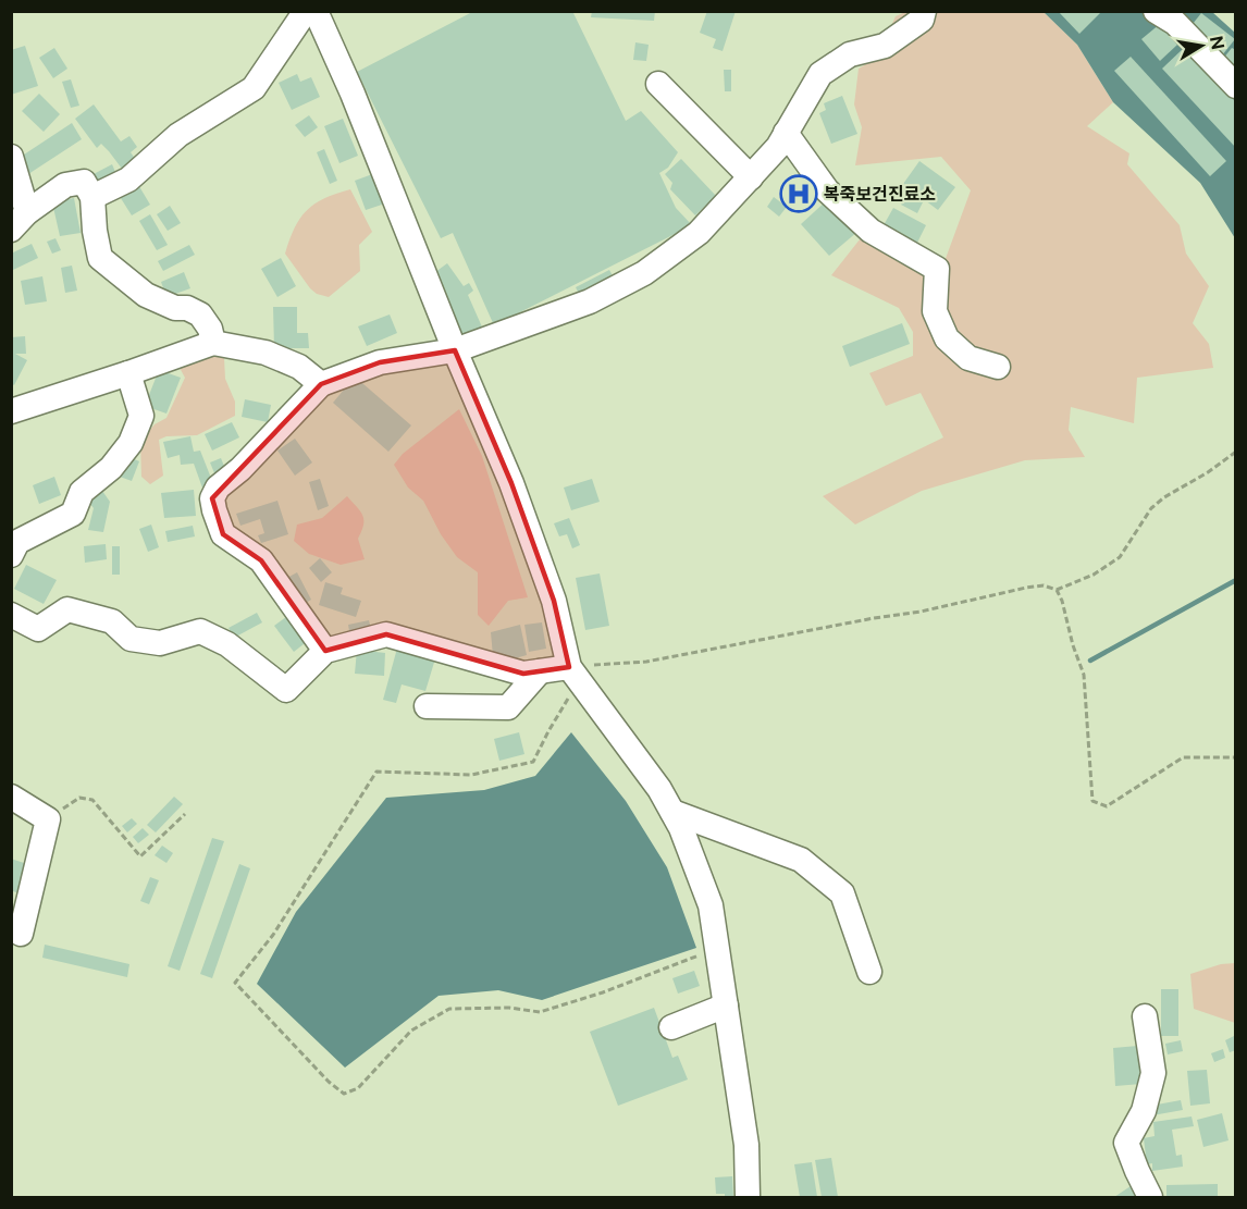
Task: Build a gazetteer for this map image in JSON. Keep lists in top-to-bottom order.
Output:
{
  "places": {
    "hospital": ["복죽보건진료소"]
  },
  "north": "right"
}
